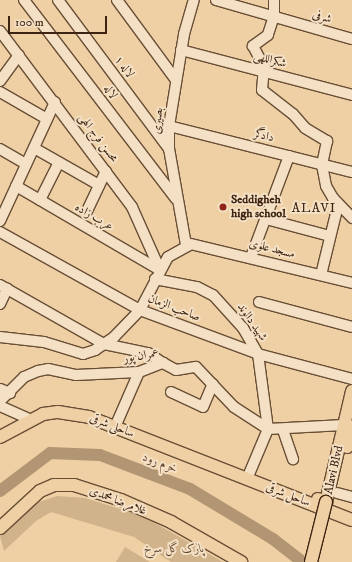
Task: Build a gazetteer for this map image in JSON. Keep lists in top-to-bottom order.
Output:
{
  "streets": {
    "main road": [
      "ساحلی شرقی",
      "Alavi Blvd",
      "ساحل شرقی",
      "غلامرضا محمدی"
    ],
    "street": [
      "شرفی",
      "شکراللهی",
      "لاله ۱",
      "لاله",
      "بصیری",
      "دادگر",
      "محسن فرج الهی",
      "عرب زاده",
      "مسجد علوی",
      "صاحب الزمان",
      "شهید دالوند",
      "عمران پور"
    ]
  },
  "crossings": [
    ["شکراللهی", "بصیری"],
    ["لاله ۱", "بصیری"],
    ["لاله", "بصیری"],
    ["بصیری", "دادگر"],
    ["بصیری", "مسجد علوی"],
    ["محسن فرج الهی", "عرب زاده"],
    ["محسن فرج الهی", "شهید دالوند"],
    ["عرب زاده", "شهید دالوند"],
    ["صاحب الزمان", "شهید دالوند"],
    ["شهید دالوند", "عمران پور"],
    ["عمران پور", "Alavi Blvd"],
    ["ساحلی شرقی", "ساحل شرقی"]
  ],
  "districts": ["ALAVI"],
  "water": ["خرم رود"],
  "parks": ["پارک گل سرخ"],
  "places": ["Seddigheh high school"],
  "scale_bar": "100 m"
}
